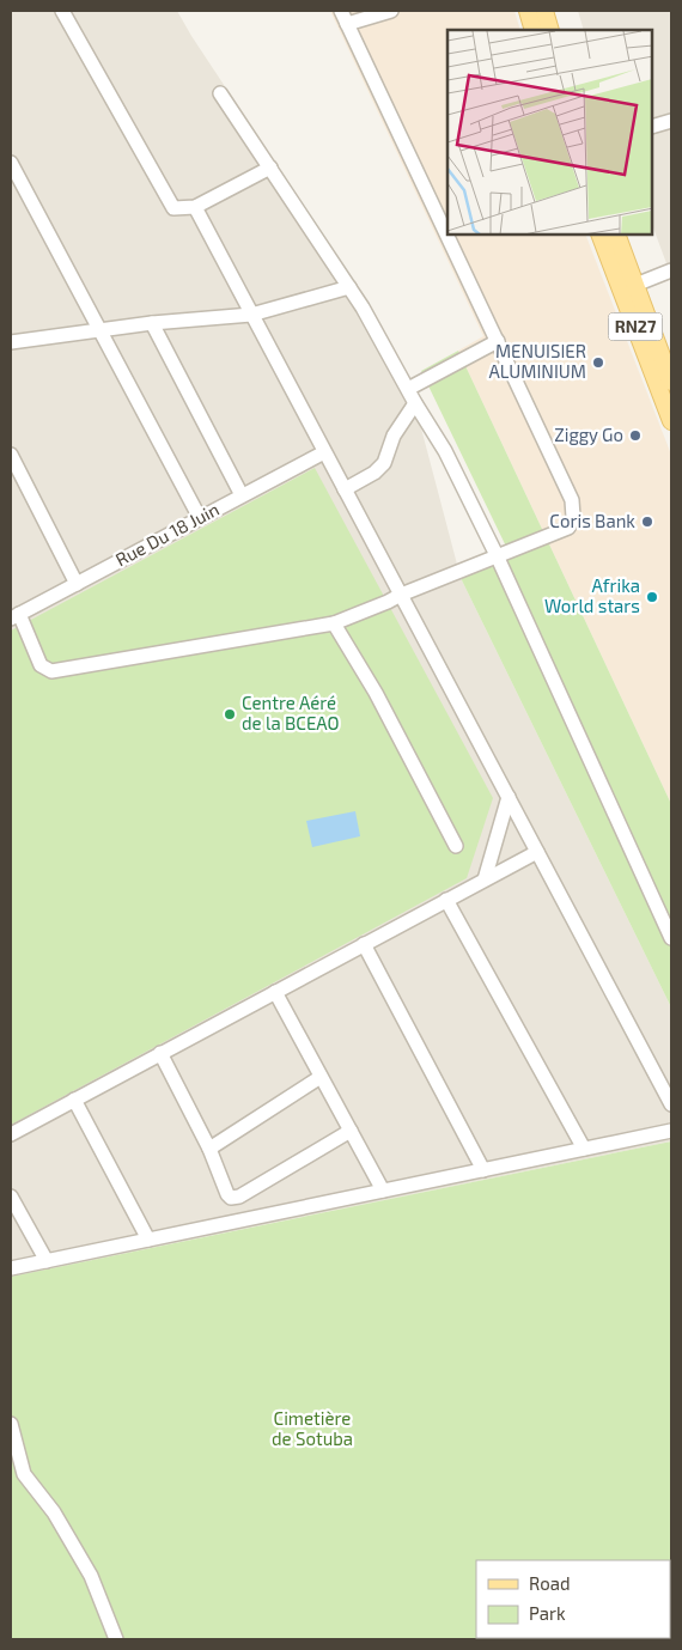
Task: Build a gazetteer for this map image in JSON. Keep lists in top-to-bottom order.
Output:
{
  "streets": {
    "main road": ["RN27"],
    "street": ["Rue Du 18 Juin"]
  },
  "parks": ["Cimetière de Sotuba"],
  "places": [
    "MENUISIER ALUMINIUM",
    "Ziggy Go",
    "Coris Bank",
    "Afrika World stars",
    "Centre Aéré de la BCEAO"
  ],
  "legend": ["Road", "Park"]
}
